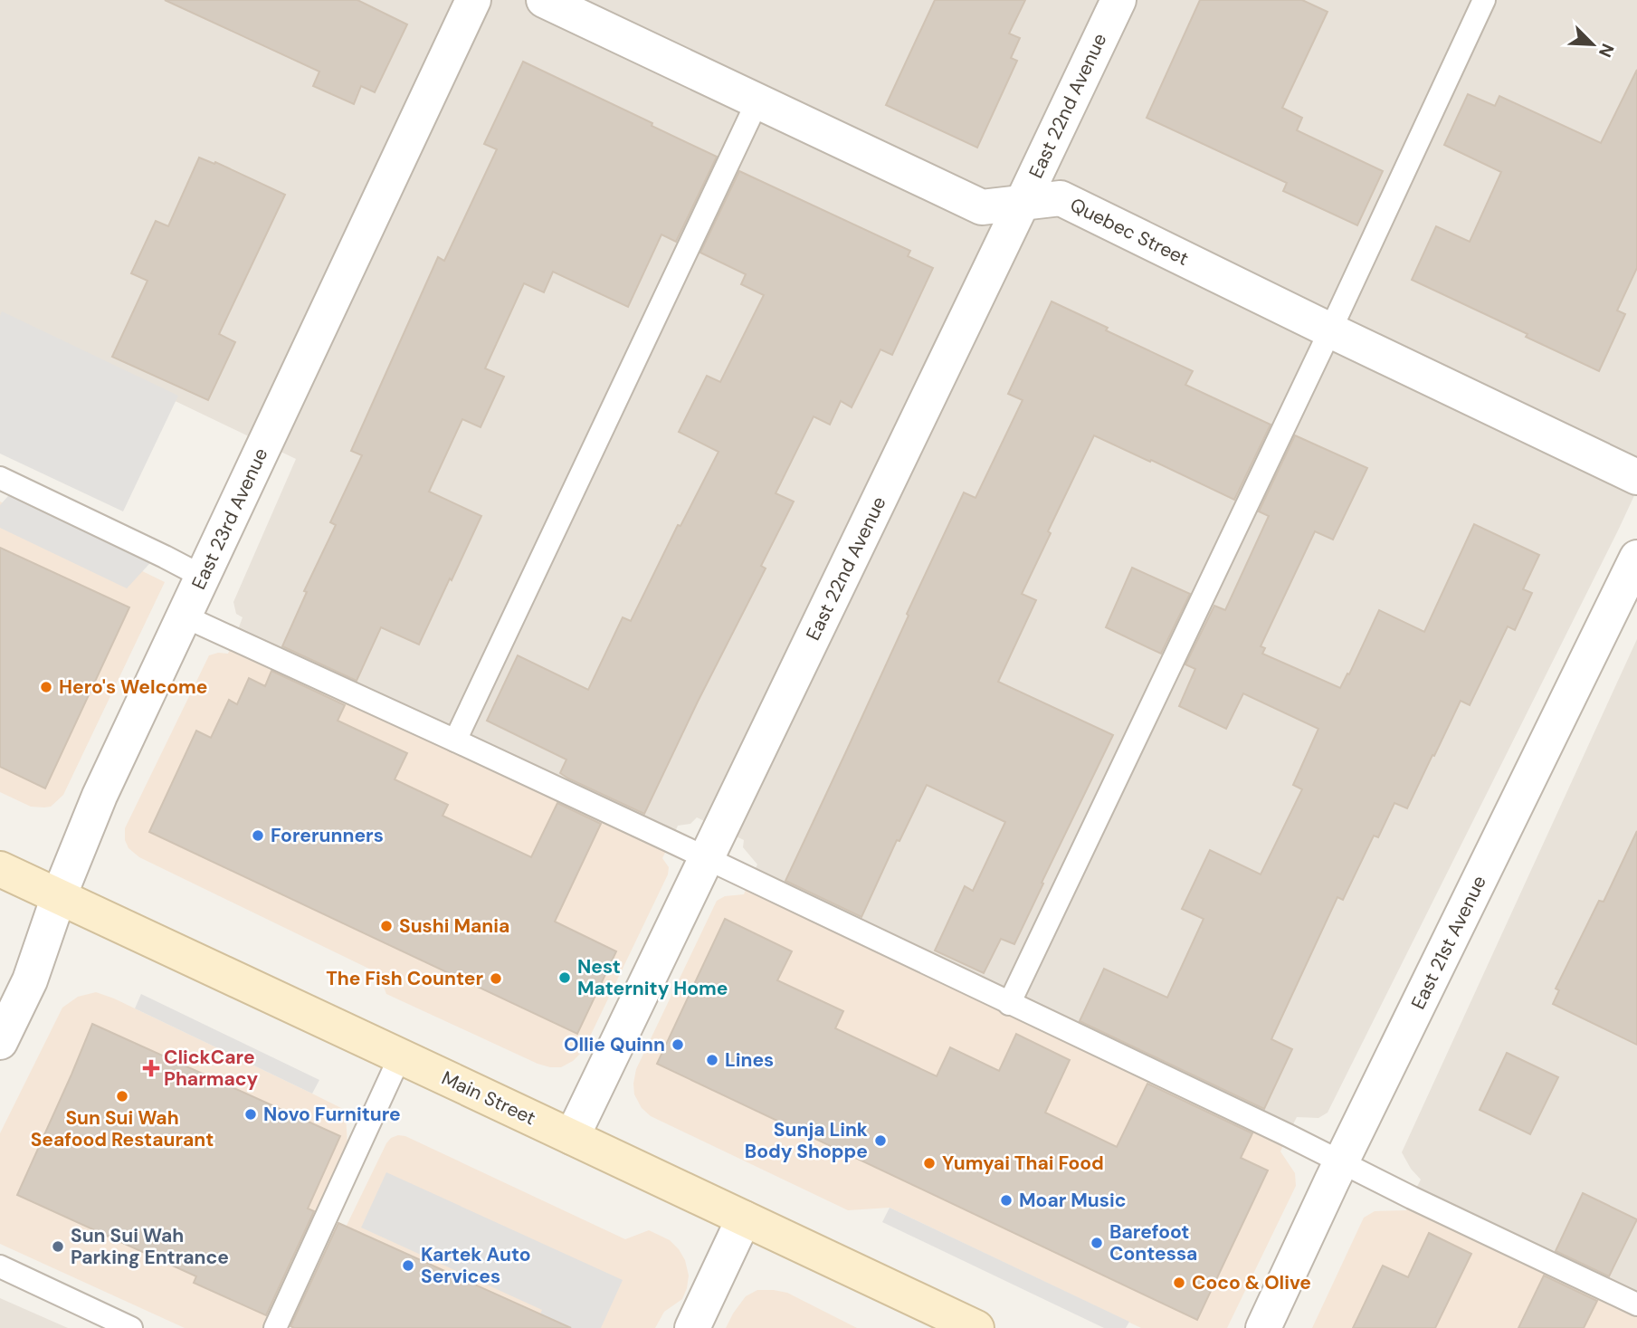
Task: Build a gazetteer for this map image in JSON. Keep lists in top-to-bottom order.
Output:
{
  "streets": {
    "main road": ["Main Street"],
    "street": [
      "East 22nd Avenue",
      "Quebec Street",
      "East 23rd Avenue",
      "East 21st Avenue"
    ]
  },
  "crossings": [
    ["East 22nd Avenue", "Quebec Street"],
    ["East 22nd Avenue", "Main Street"],
    ["East 23rd Avenue", "Main Street"]
  ],
  "places": {
    "other": [
      "Hero's Welcome",
      "Forerunners",
      "Sushi Mania",
      "Nest Maternity Home",
      "The Fish Counter",
      "Ollie Quinn",
      "Lines",
      "Sun Sui Wah Seafood Restaurant",
      "Novo Furniture",
      "Sunja Link Body Shoppe",
      "Yumyai Thai Food",
      "Moar Music",
      "Barefoot Contessa",
      "Sun Sui Wah Parking Entrance",
      "Kartek Auto Services",
      "Coco & Olive"
    ],
    "health": ["ClickCare Pharmacy"]
  },
  "north": "bottom right"
}
